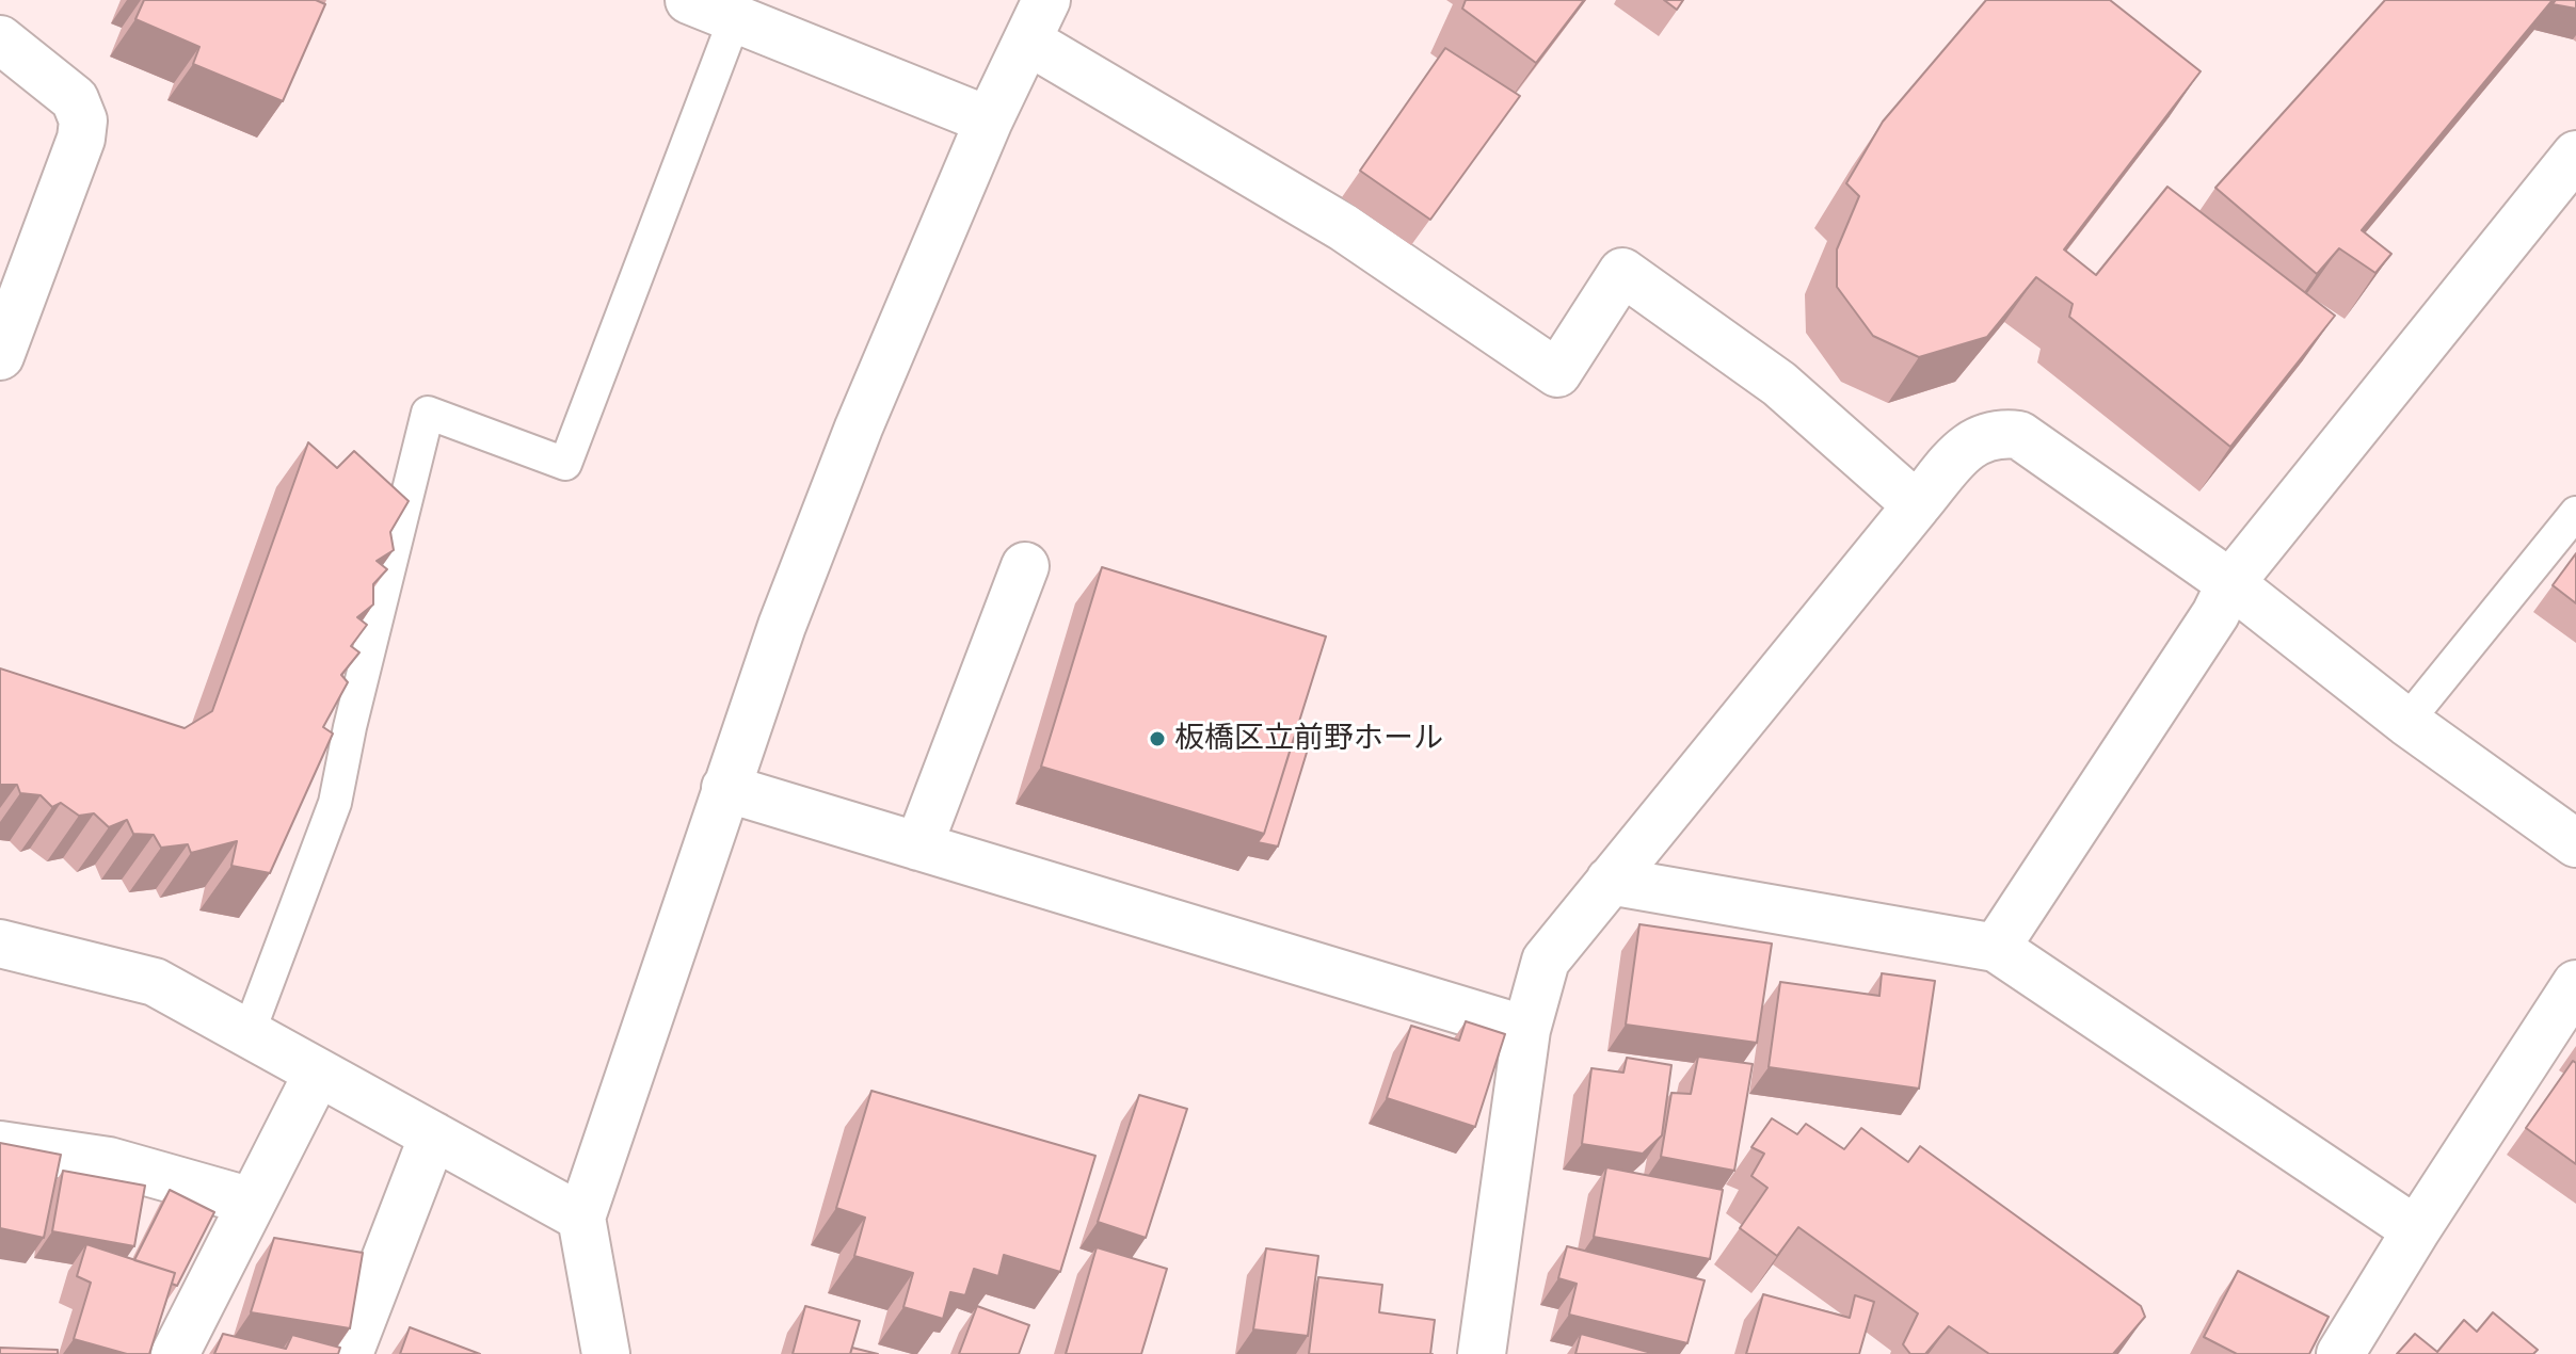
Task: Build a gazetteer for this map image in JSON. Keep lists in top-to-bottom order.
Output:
{
  "places": ["板橋区立前野ホール"]
}
